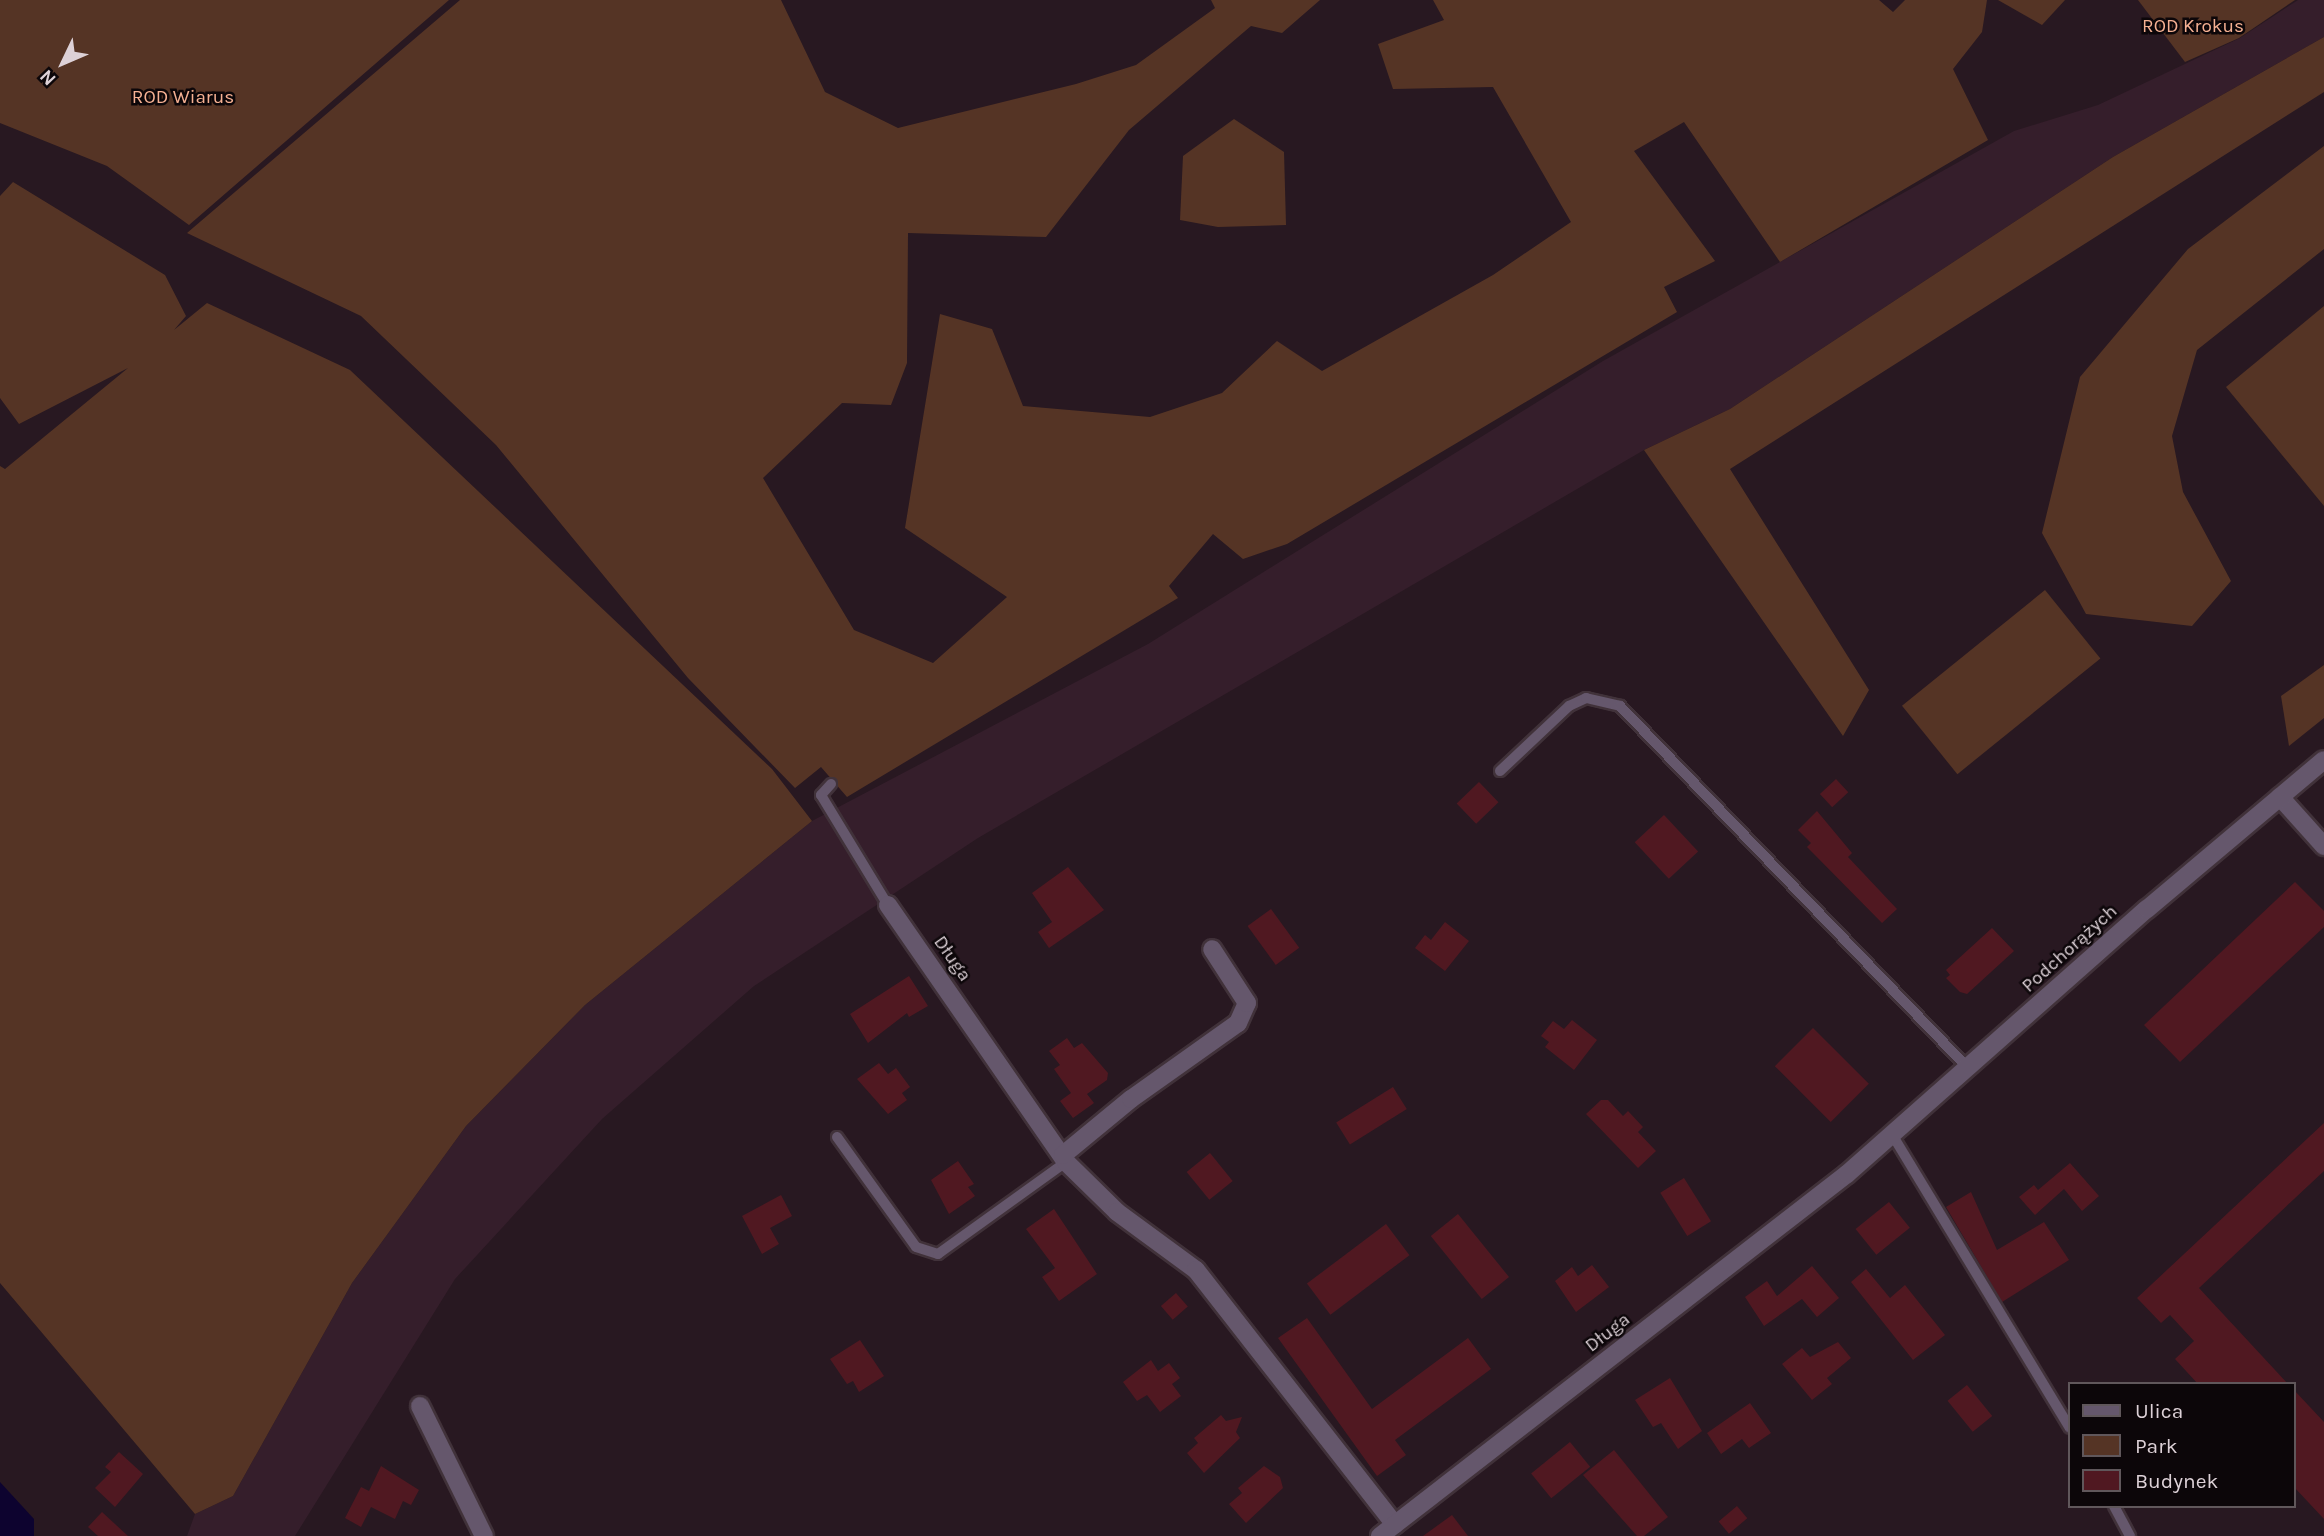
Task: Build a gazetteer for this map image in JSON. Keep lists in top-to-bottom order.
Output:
{
  "streets": {
    "street": ["Podchorążych", "Długa"]
  },
  "crossings": [
    ["Podchorążych", "Długa"]
  ],
  "parks": ["ROD Krokus", "ROD Wiarus"],
  "legend": ["Ulica", "Park", "Budynek"],
  "north": "bottom left"
}
